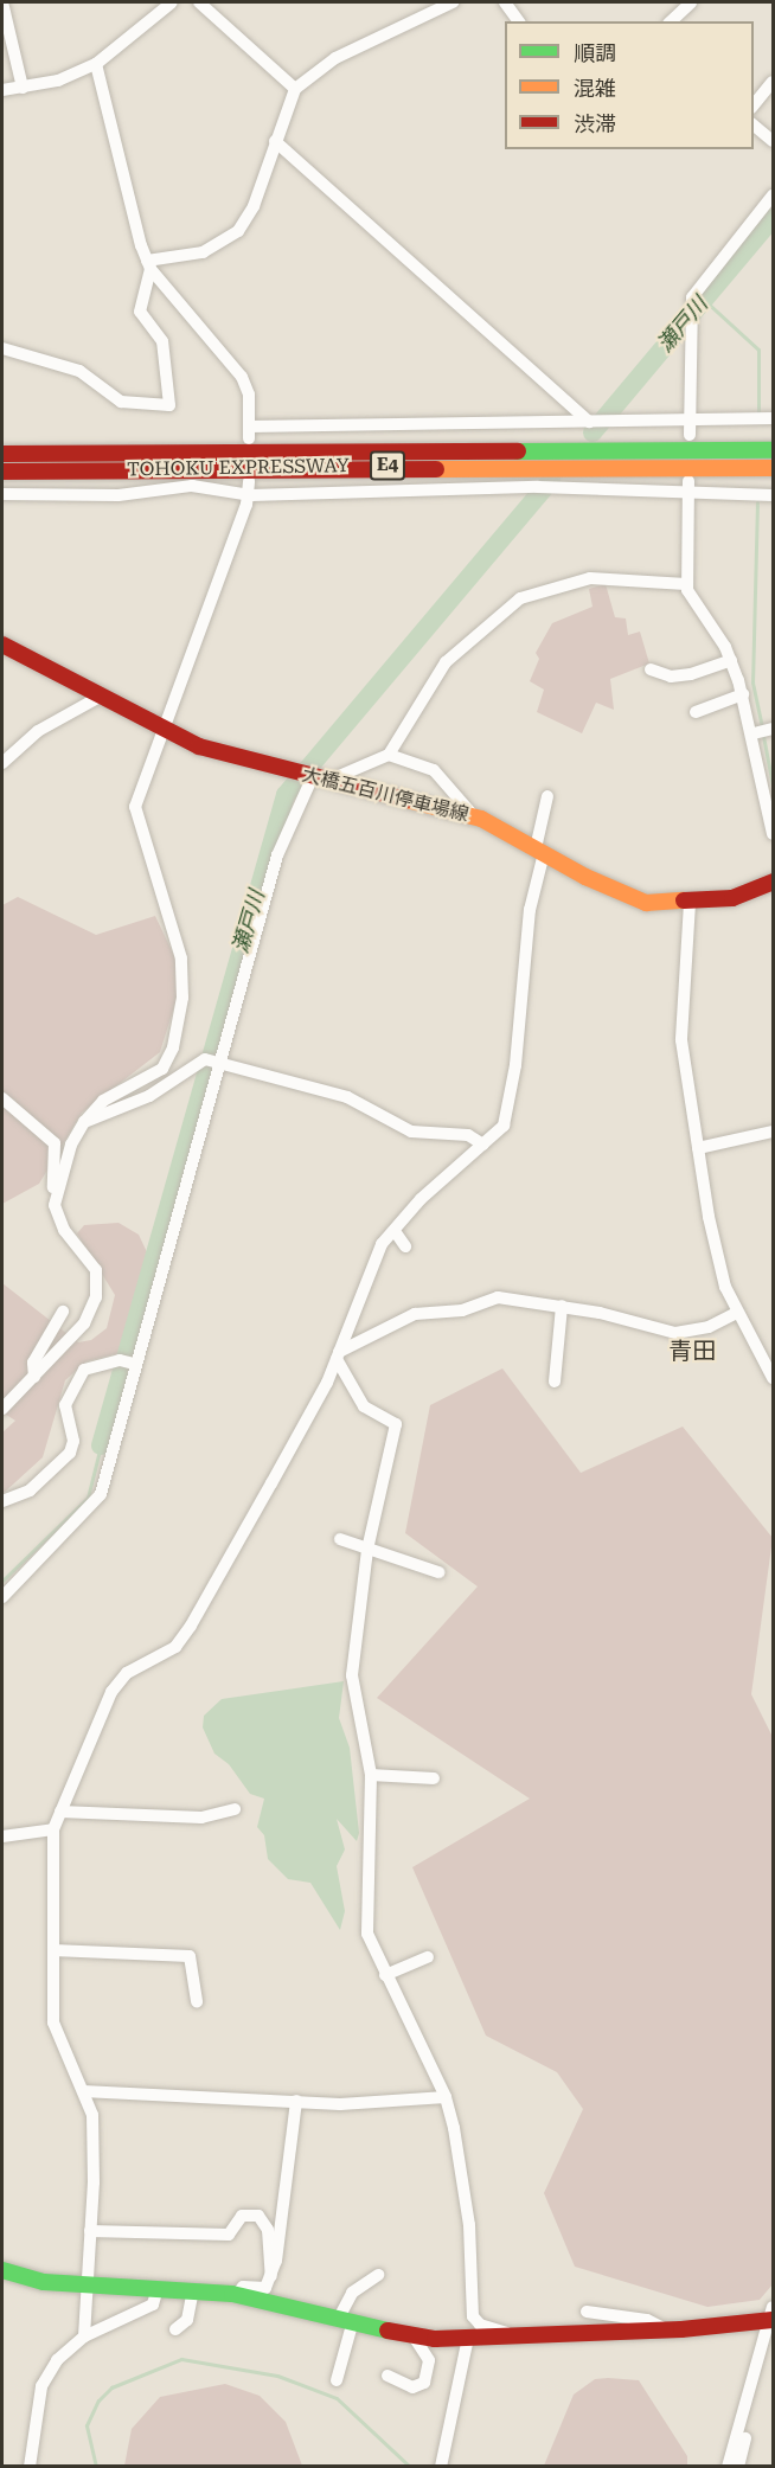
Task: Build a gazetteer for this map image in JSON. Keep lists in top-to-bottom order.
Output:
{
  "streets": {
    "main road": ["E4", "TOHOKU EXPRESSWAY", "大橋五百川停車場線"]
  },
  "districts": ["青田"],
  "water": ["瀬戸川"],
  "legend": ["順調", "混雑", "渋滞"]
}
